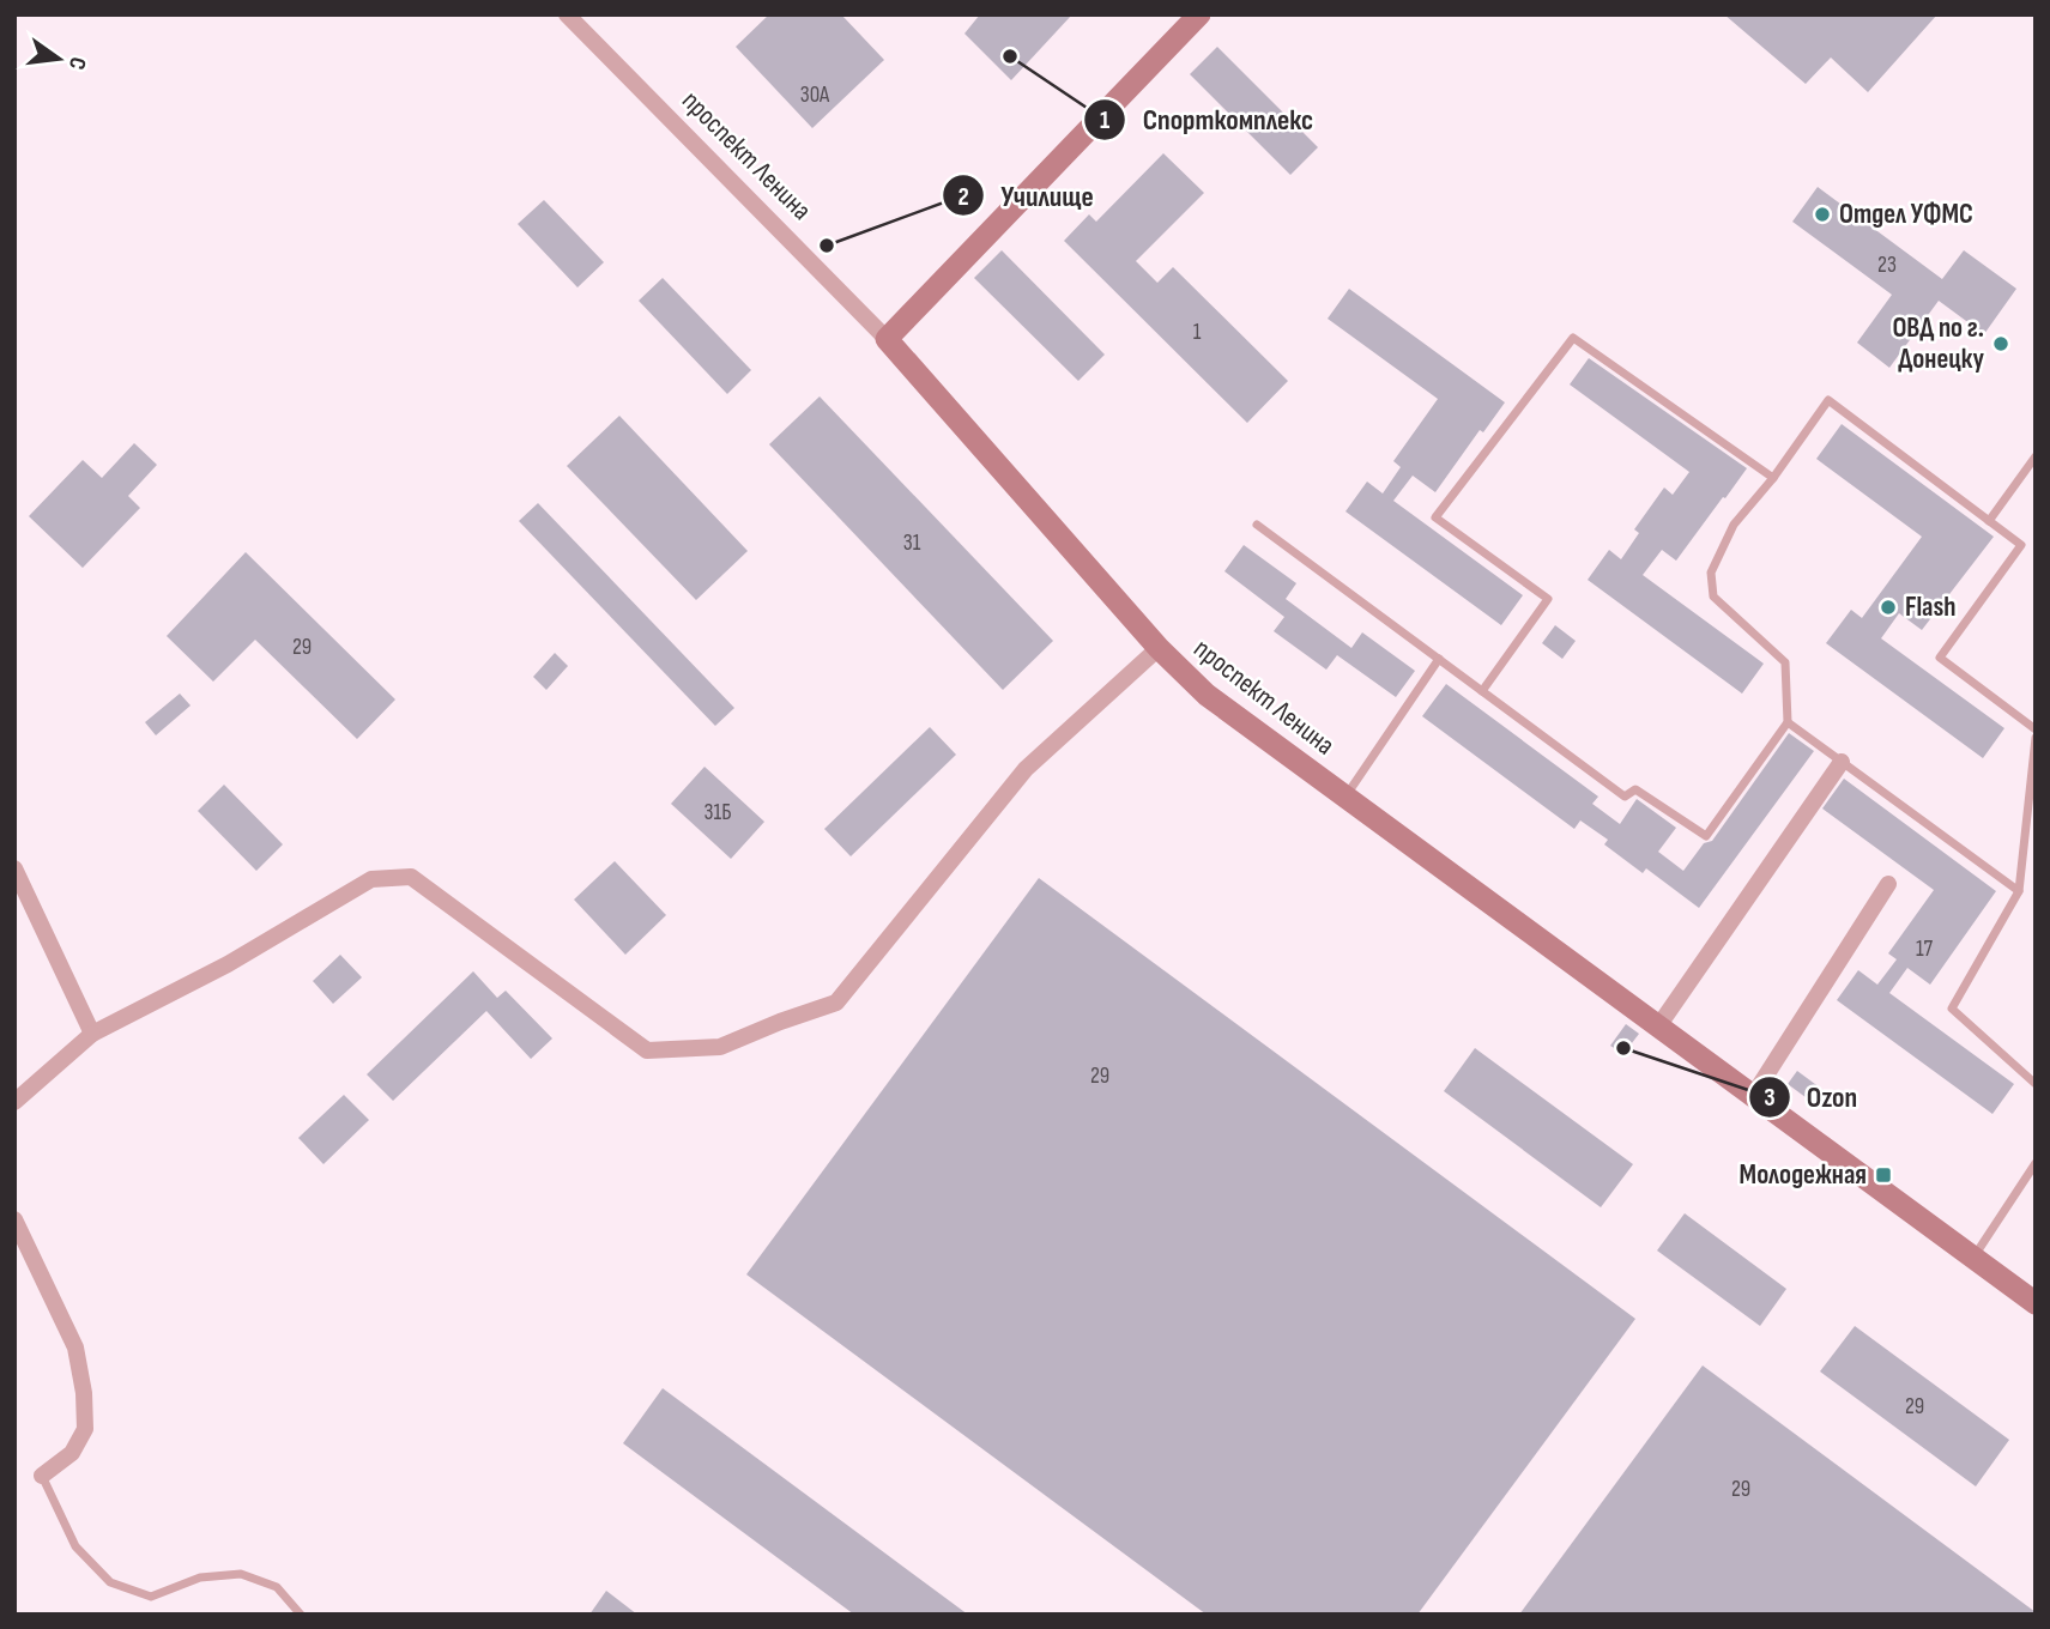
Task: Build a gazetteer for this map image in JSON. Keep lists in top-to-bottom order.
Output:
{
  "streets": {
    "street": ["проспект Ленина"]
  },
  "places": {
    "other": [
      "Спорткомплекс",
      "Отдел УФМС",
      "Училище",
      "ОВД по г. Донецку",
      "Flash",
      "Ozon"
    ],
    "transit": ["Молодежная"]
  },
  "house_numbers": [
    "30А",
    "23",
    "1",
    "31",
    "29",
    "31Б",
    "17",
    "29",
    "29",
    "29"
  ],
  "north": "right"
}
